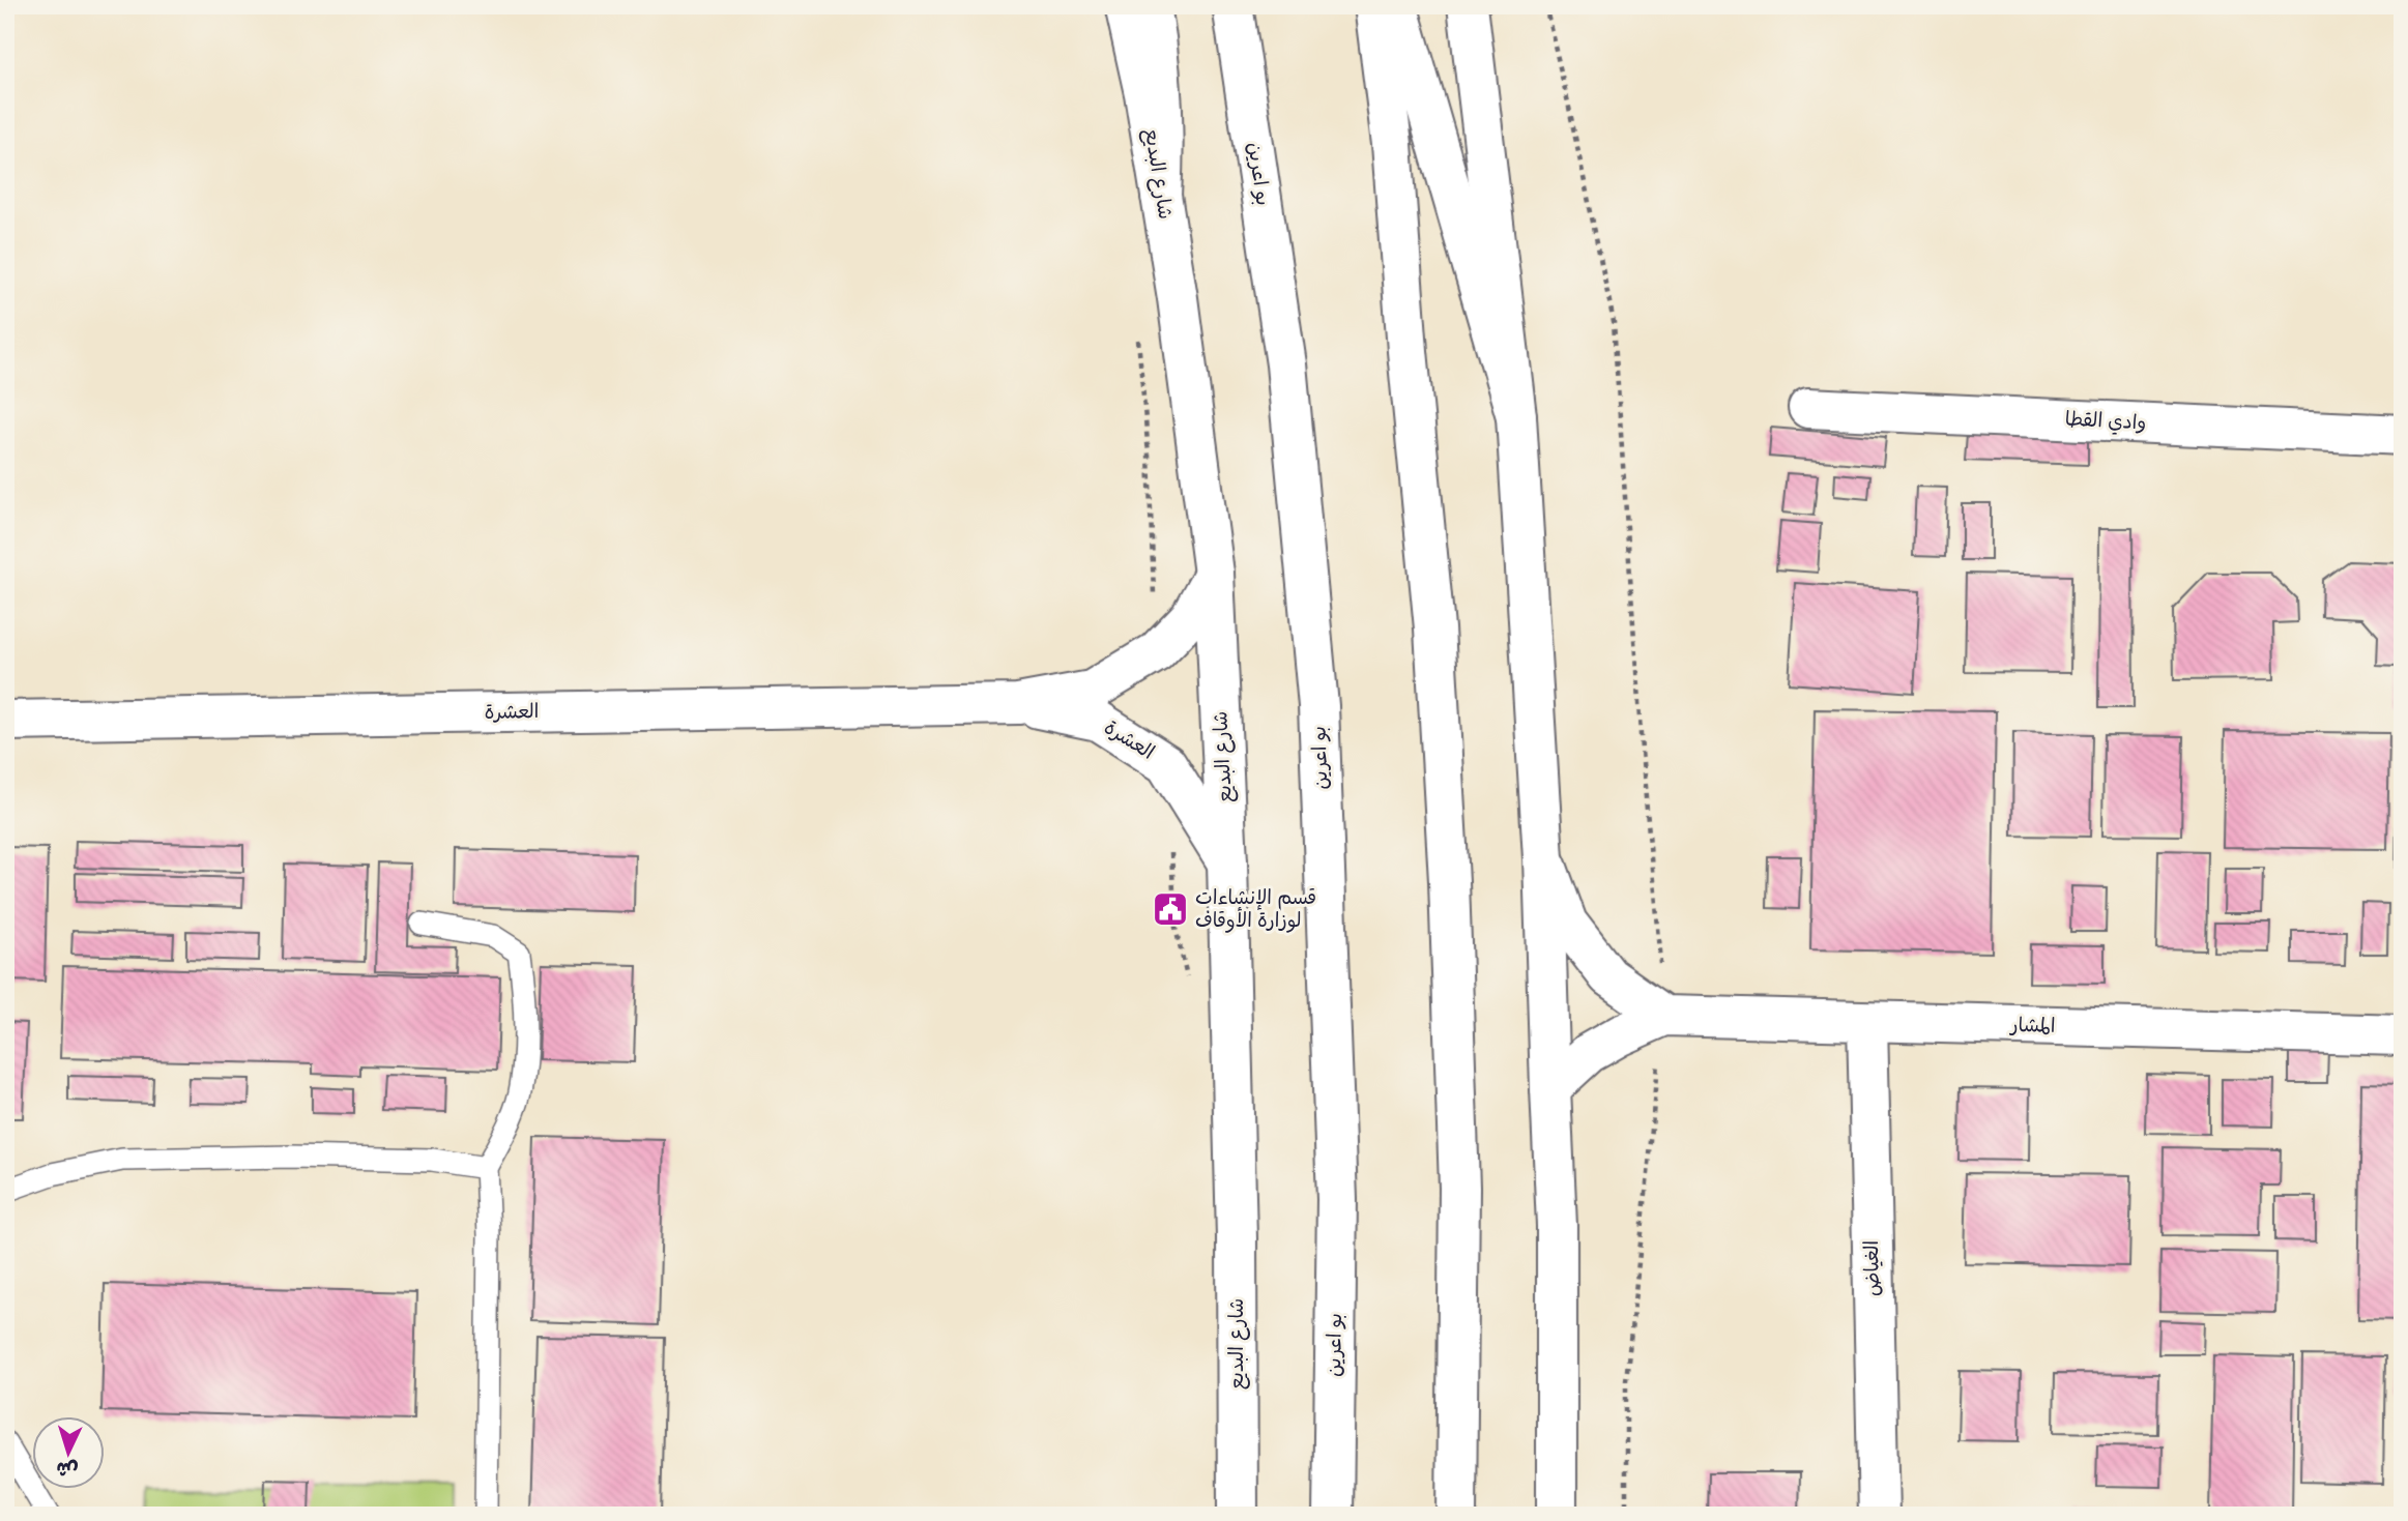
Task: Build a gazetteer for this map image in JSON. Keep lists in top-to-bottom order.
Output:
{
  "streets": {
    "main road": [
      "شارع البديع",
      "بو اعرين",
      "وادي القطا",
      "العشرة",
      "المشار",
      "الغياض"
    ]
  },
  "crossings": [
    ["شارع البديع", "العشرة"],
    ["المشار", "الغياض"]
  ],
  "places": {
    "public building": ["قسم الإنشاءات لوزارة الأوقاف"]
  },
  "north": "bottom"
}
